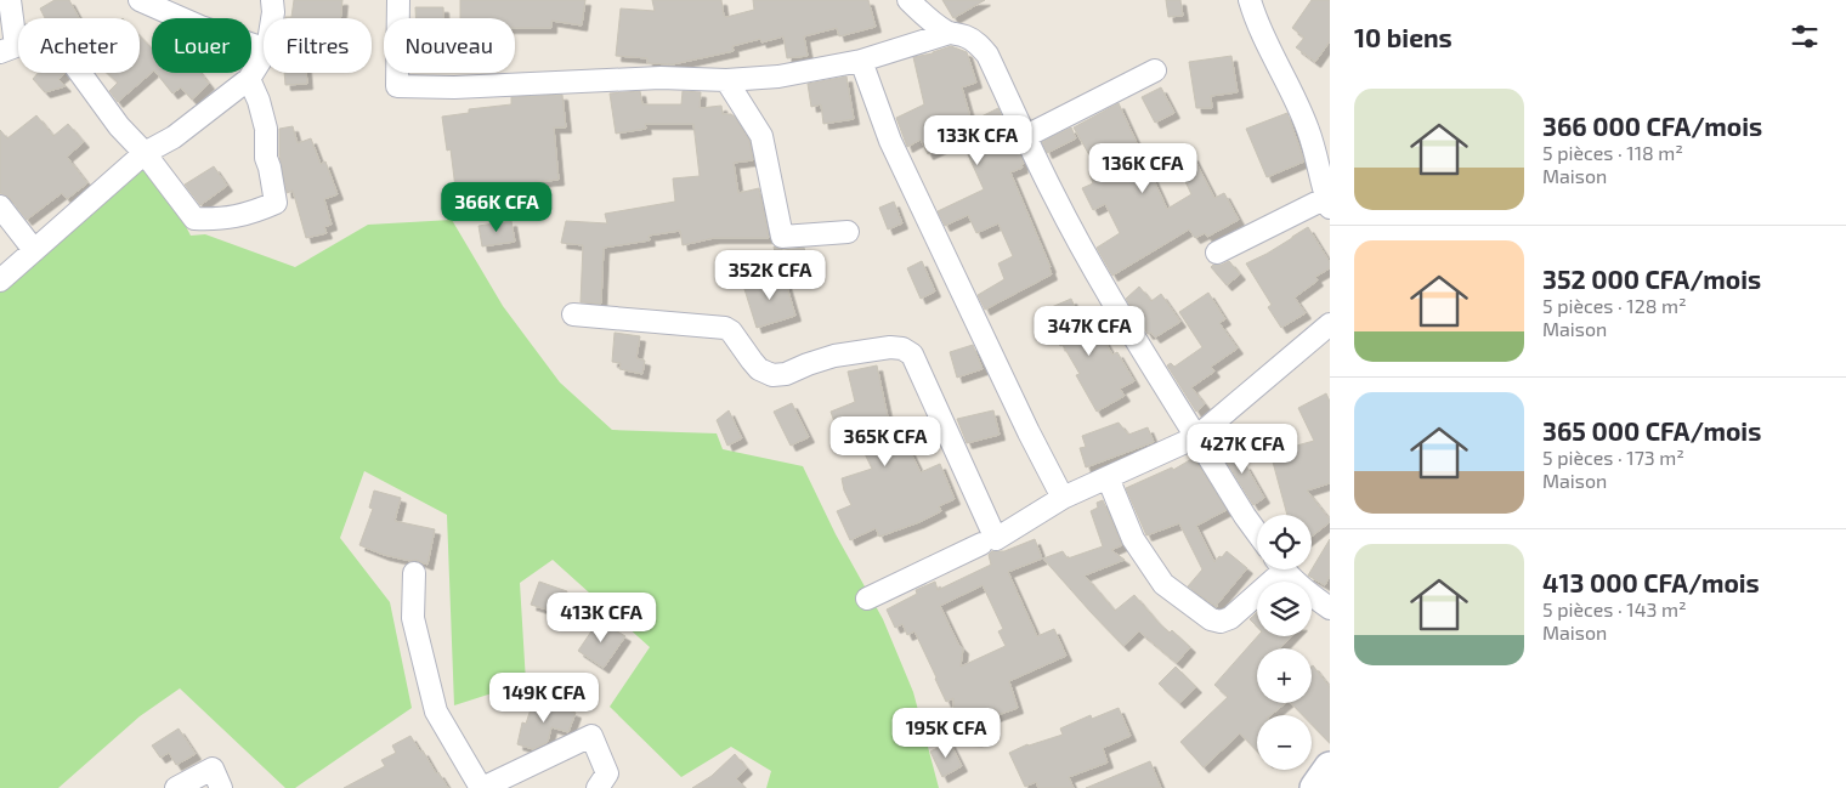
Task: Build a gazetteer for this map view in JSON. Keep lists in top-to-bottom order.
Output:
{
  "page": {
    "heading": "10 biens",
    "chip": [
      "Acheter",
      "Louer",
      "Filtres",
      "Nouveau"
    ],
    "list": [
      {
        "name": "366 000 CFA/mois",
        "note": "5 pièces · 118 m² · Maison"
      },
      {
        "name": "352 000 CFA/mois",
        "note": "5 pièces · 128 m² · Maison"
      },
      {
        "name": "365 000 CFA/mois",
        "note": "5 pièces · 173 m² · Maison"
      },
      {
        "name": "413 000 CFA/mois",
        "note": "5 pièces · 143 m² · Maison"
      }
    ],
    "price": [
      "133K CFA",
      "136K CFA",
      "366K CFA",
      "352K CFA",
      "347K CFA",
      "365K CFA",
      "427K CFA",
      "413K CFA",
      "149K CFA",
      "195K CFA"
    ],
    "map_buttons": ["+", "−"]
  }
}
